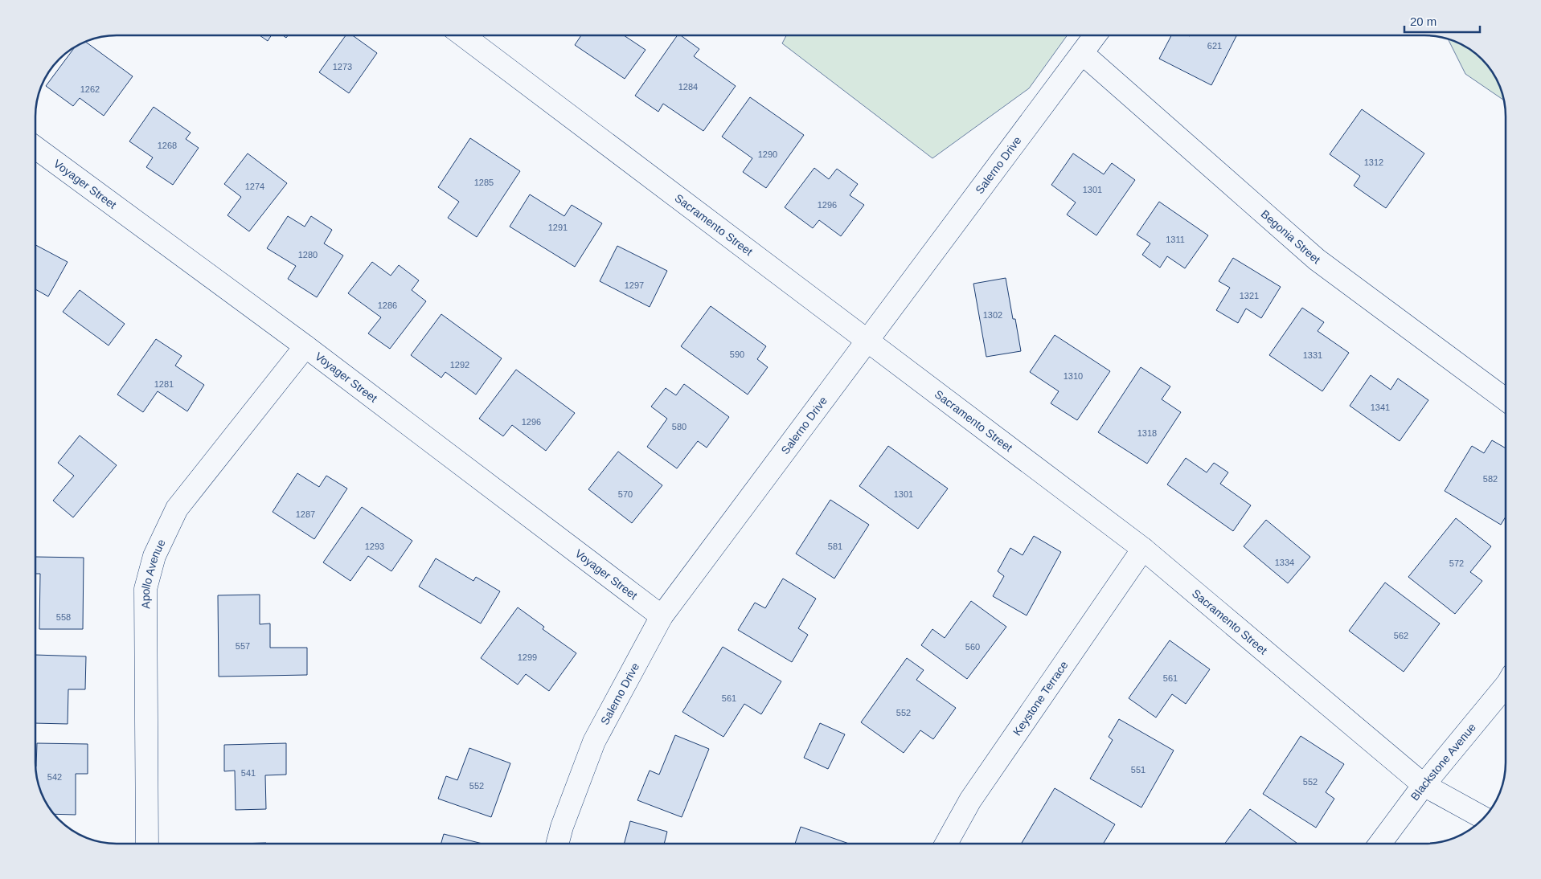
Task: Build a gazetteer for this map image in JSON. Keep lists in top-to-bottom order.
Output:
{
  "streets": {
    "street": [
      "Salerno Drive",
      "Voyager Street",
      "Sacramento Street",
      "Begonia Street",
      "Apollo Avenue",
      "Keystone Terrace",
      "Blackstone Avenue"
    ]
  },
  "crossings": [
    ["Salerno Drive", "Voyager Street"],
    ["Salerno Drive", "Sacramento Street"],
    ["Salerno Drive", "Begonia Street"],
    ["Voyager Street", "Apollo Avenue"],
    ["Sacramento Street", "Keystone Terrace"],
    ["Sacramento Street", "Blackstone Avenue"]
  ],
  "house_numbers": [
    "621",
    "1273",
    "1284",
    "1262",
    "1268",
    "1290",
    "1312",
    "1285",
    "1274",
    "1301",
    "1296",
    "1291",
    "1311",
    "1280",
    "1297",
    "1321",
    "1286",
    "1302",
    "590",
    "1331",
    "1292",
    "1310",
    "1281",
    "1341",
    "1296",
    "580",
    "1318",
    "582",
    "570",
    "1301",
    "1287",
    "1293",
    "581",
    "1334",
    "572",
    "558",
    "562",
    "557",
    "560",
    "1299",
    "561",
    "561",
    "552",
    "551",
    "541",
    "542",
    "552",
    "552"
  ],
  "scale_bar": "20 m"
}
